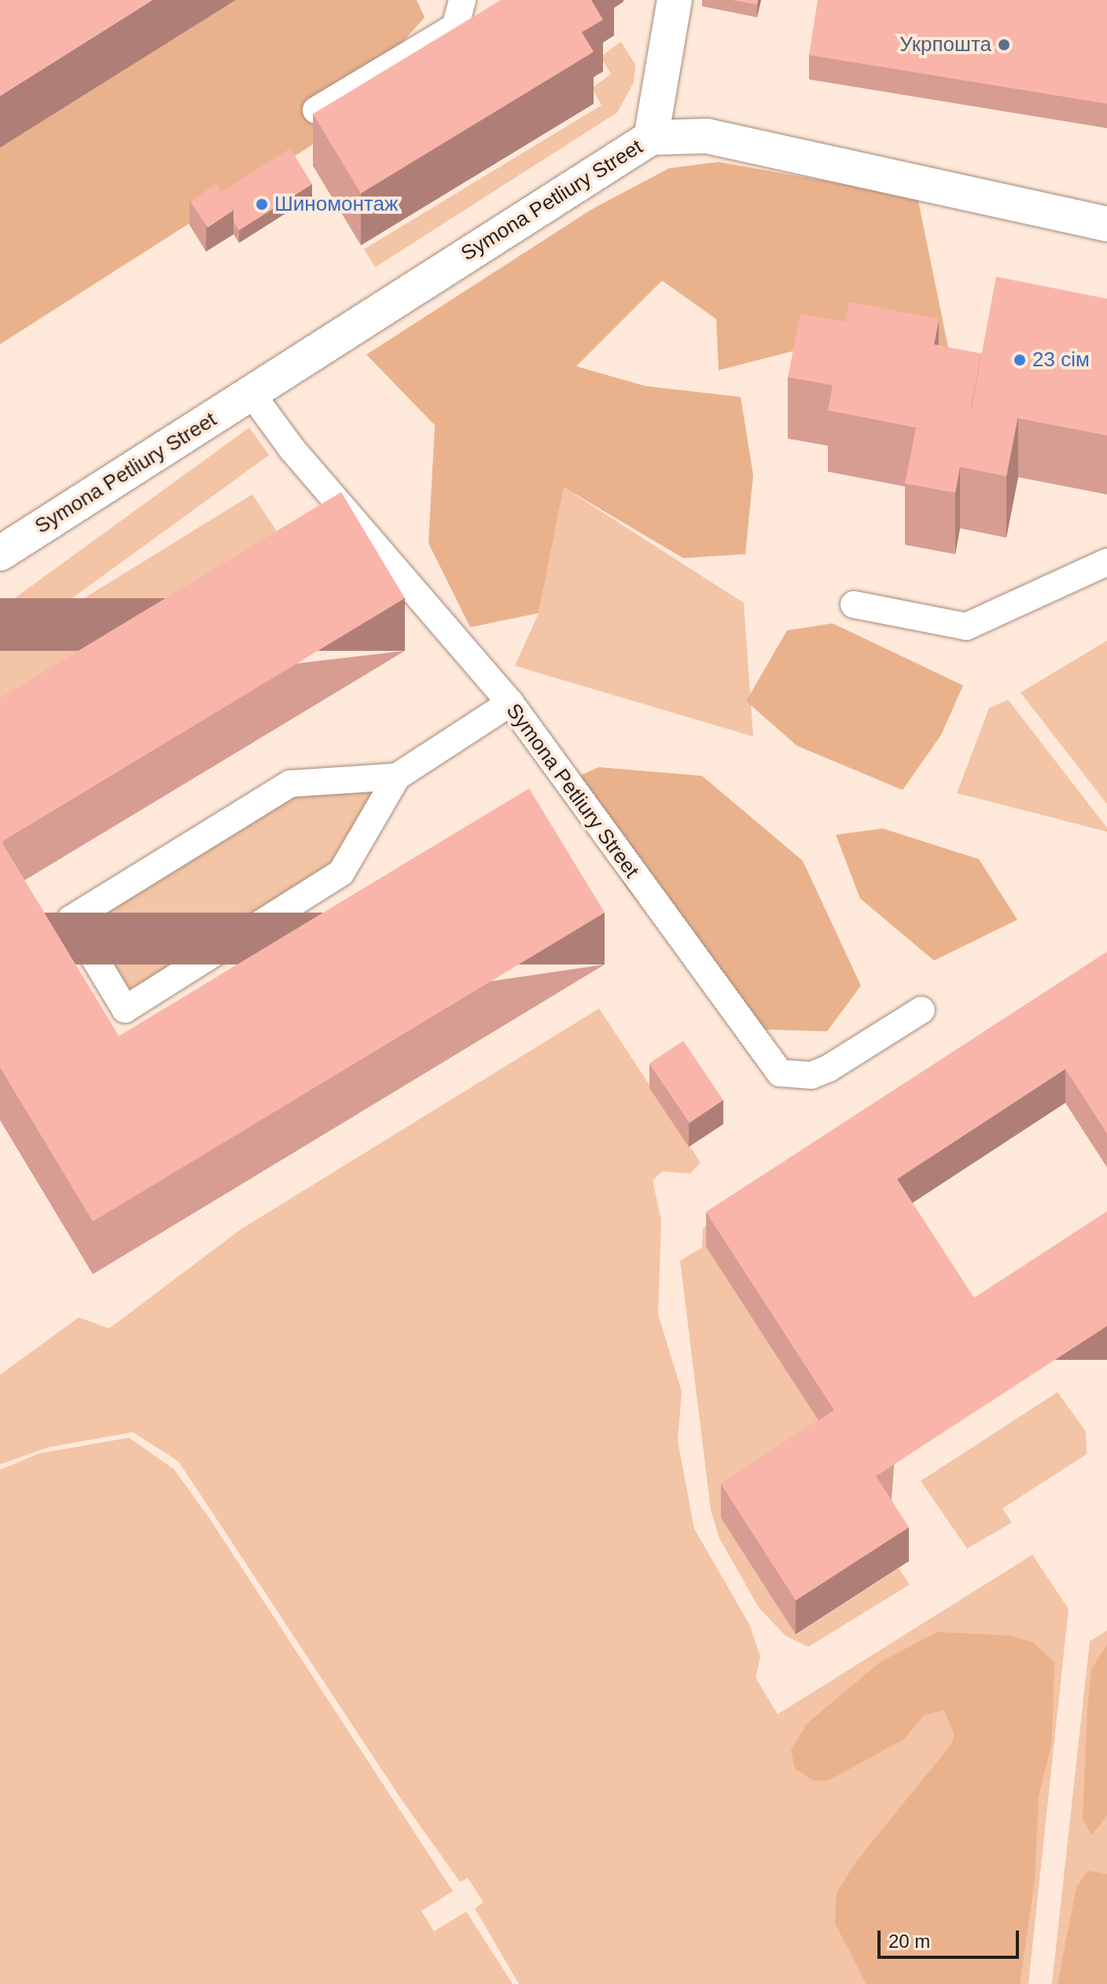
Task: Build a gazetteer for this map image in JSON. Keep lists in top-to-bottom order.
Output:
{
  "streets": {
    "street": ["Symona Petliury Street"]
  },
  "places": ["Укрпошта", "Шиномонтаж", "23 сім"],
  "scale_bar": "20 m"
}
